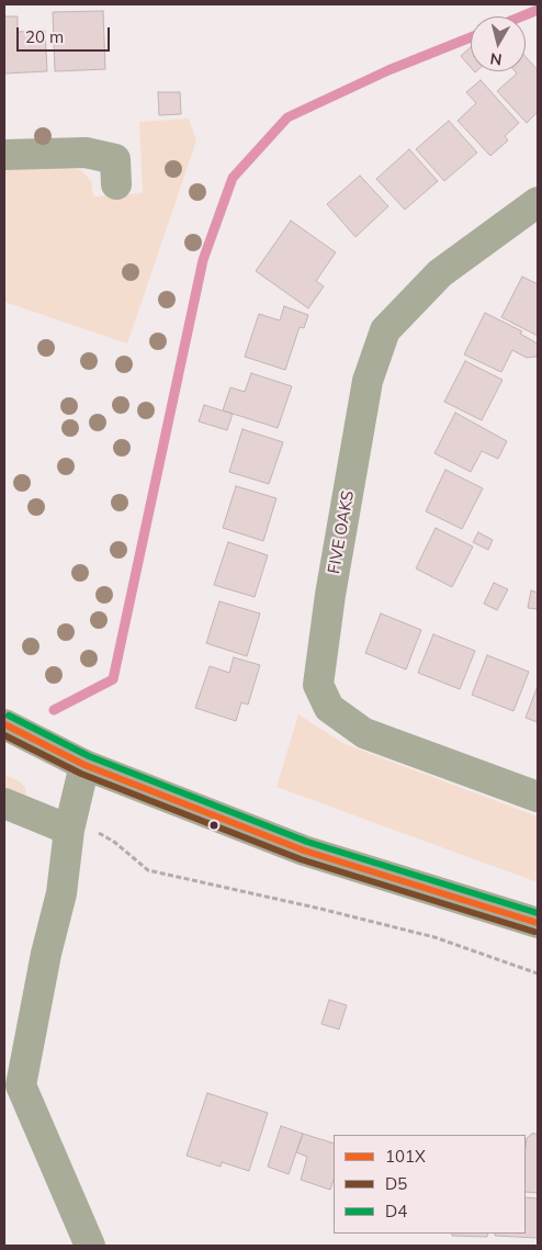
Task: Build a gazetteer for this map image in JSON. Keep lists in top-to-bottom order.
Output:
{
  "streets": {
    "street": ["FIVE OAKS"]
  },
  "lines": ["transit line D4", "transit line 101X", "transit line D5"],
  "legend": ["101X", "D5", "D4"],
  "scale_bar": "20 m",
  "north": "bottom"
}
